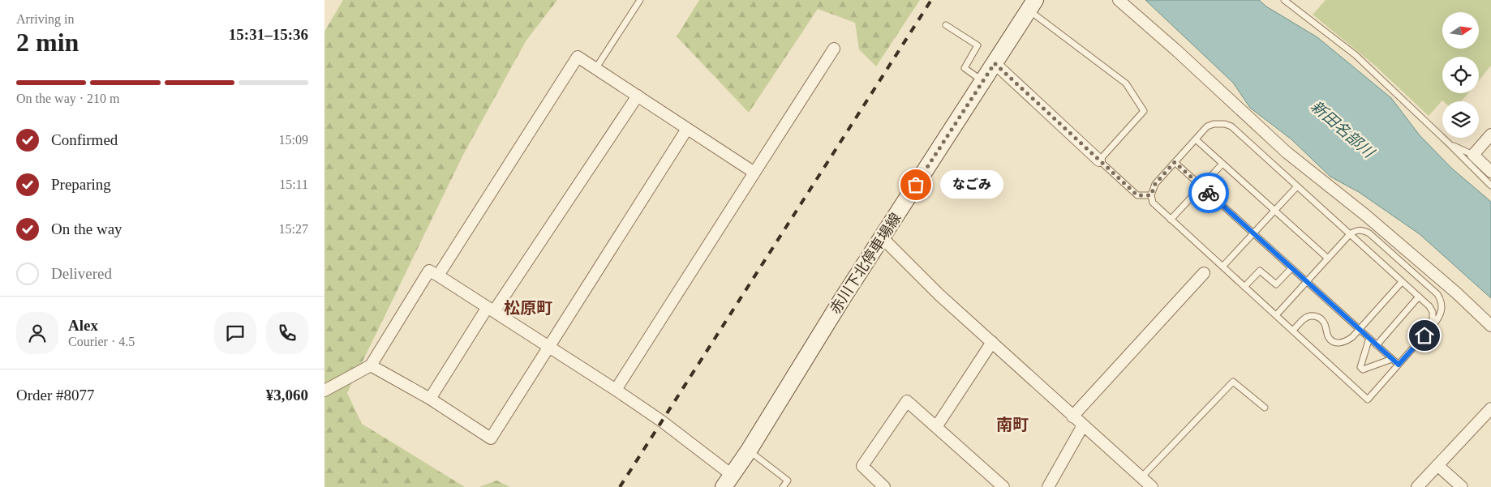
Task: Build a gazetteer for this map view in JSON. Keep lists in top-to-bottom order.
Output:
{
  "streets": {
    "main road": ["赤川下北停車場線"]
  },
  "districts": ["松原町", "南町"],
  "water": ["新田名部川"],
  "places": ["なごみ"],
  "north": "right",
  "page": {
    "heading": ["2 min", "Arriving in", "15:31–15:36"],
    "panel": [
      "Alex",
      "Courier · 4.5",
      "Order #8077",
      "¥3,060"
    ],
    "bar": "On the way · 210 m",
    "list": [
      ["Confirmed", "15:09"],
      ["Preparing", "15:11"],
      ["On the way", "15:27"],
      "Delivered"
    ],
    "bubble": "なごみ"
  }
}
